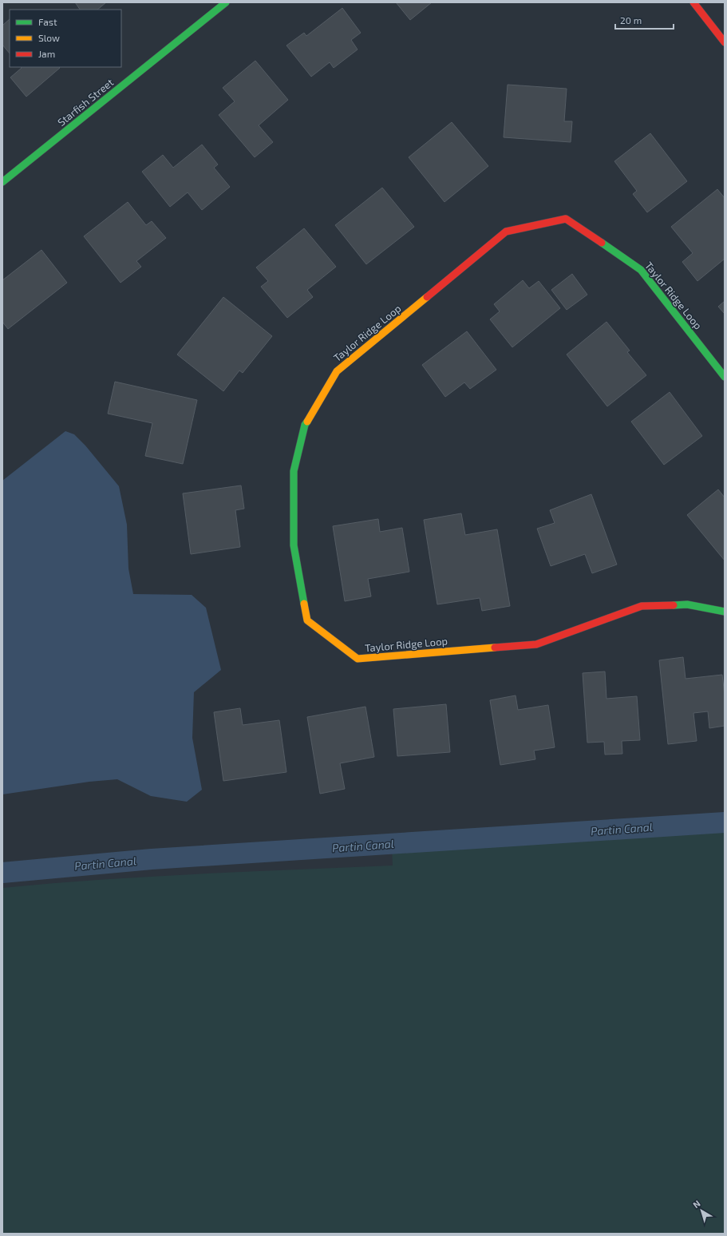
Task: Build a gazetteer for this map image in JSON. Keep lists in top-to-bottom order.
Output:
{
  "streets": {
    "street": ["Starfish Street", "Taylor Ridge Loop"]
  },
  "water": ["Partin Canal"],
  "legend": ["Fast", "Slow", "Jam"],
  "scale_bar": "20 m",
  "north": "top left"
}
